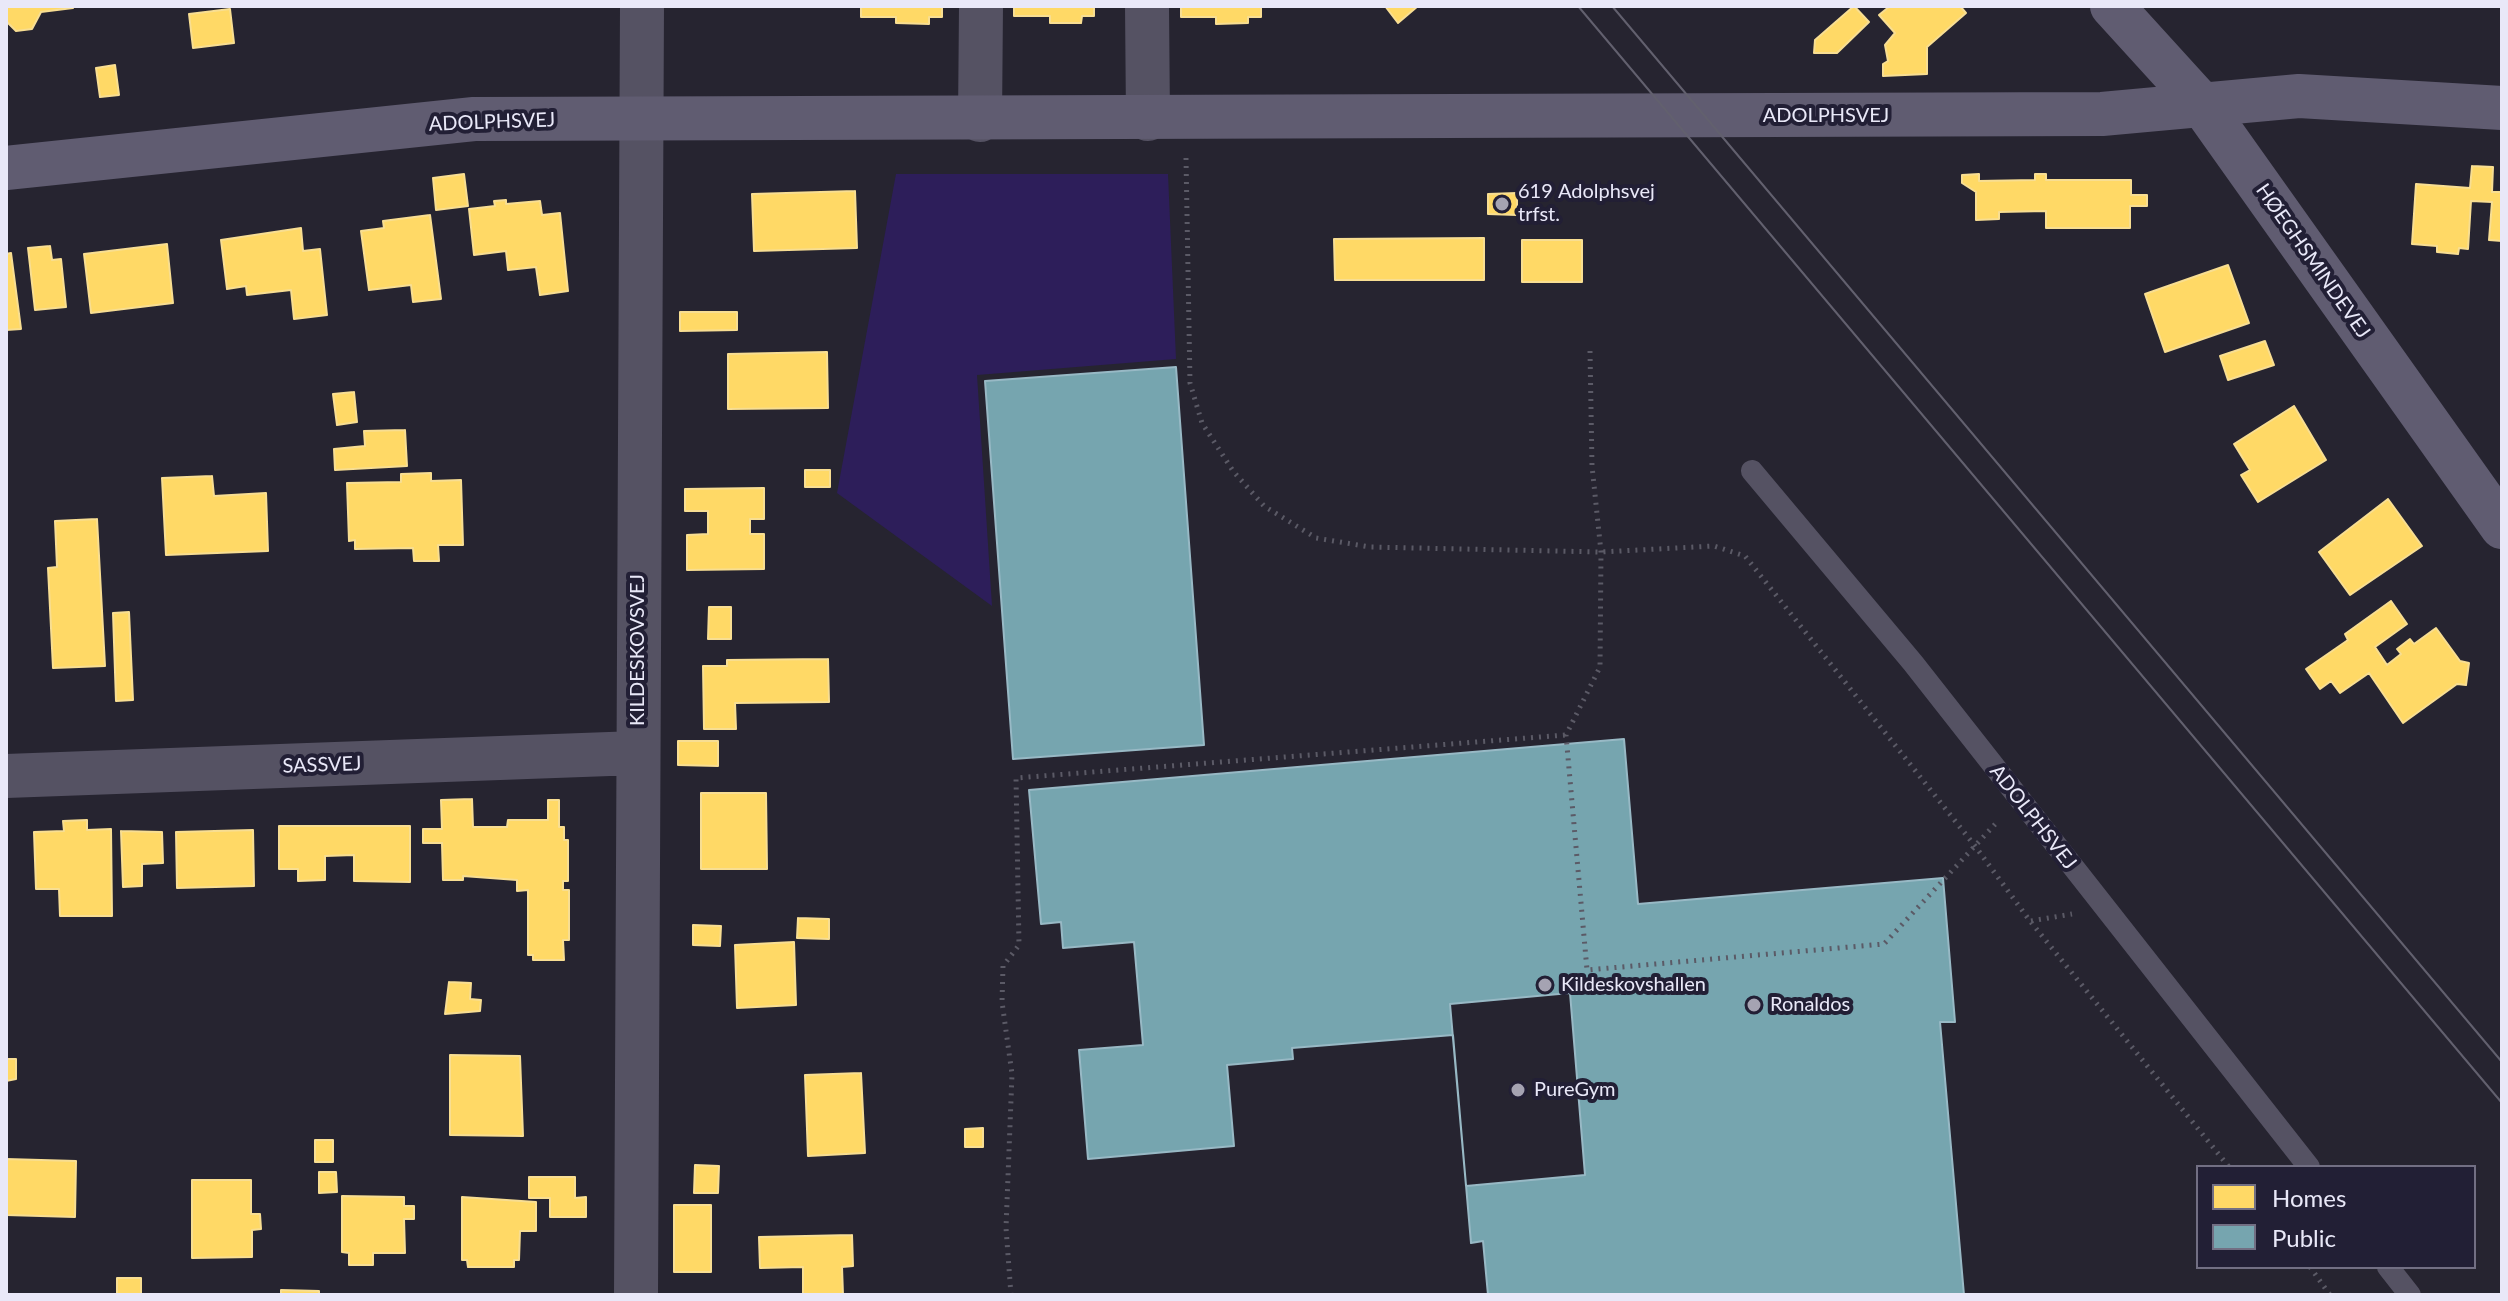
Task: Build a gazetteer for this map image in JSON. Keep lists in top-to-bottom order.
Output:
{
  "streets": {
    "street": [
      "ADOLPHSVEJ",
      "HØEGHSMINDEVEJ",
      "KILDESKOVSVEJ",
      "SASSVEJ"
    ]
  },
  "crossings": [
    ["ADOLPHSVEJ", "HØEGHSMINDEVEJ"],
    ["ADOLPHSVEJ", "KILDESKOVSVEJ"],
    ["KILDESKOVSVEJ", "SASSVEJ"]
  ],
  "places": [
    "619 Adolphsvej trfst.",
    "Kildeskovshallen",
    "Ronaldos",
    "PureGym"
  ],
  "legend": ["Homes", "Public"]
}
